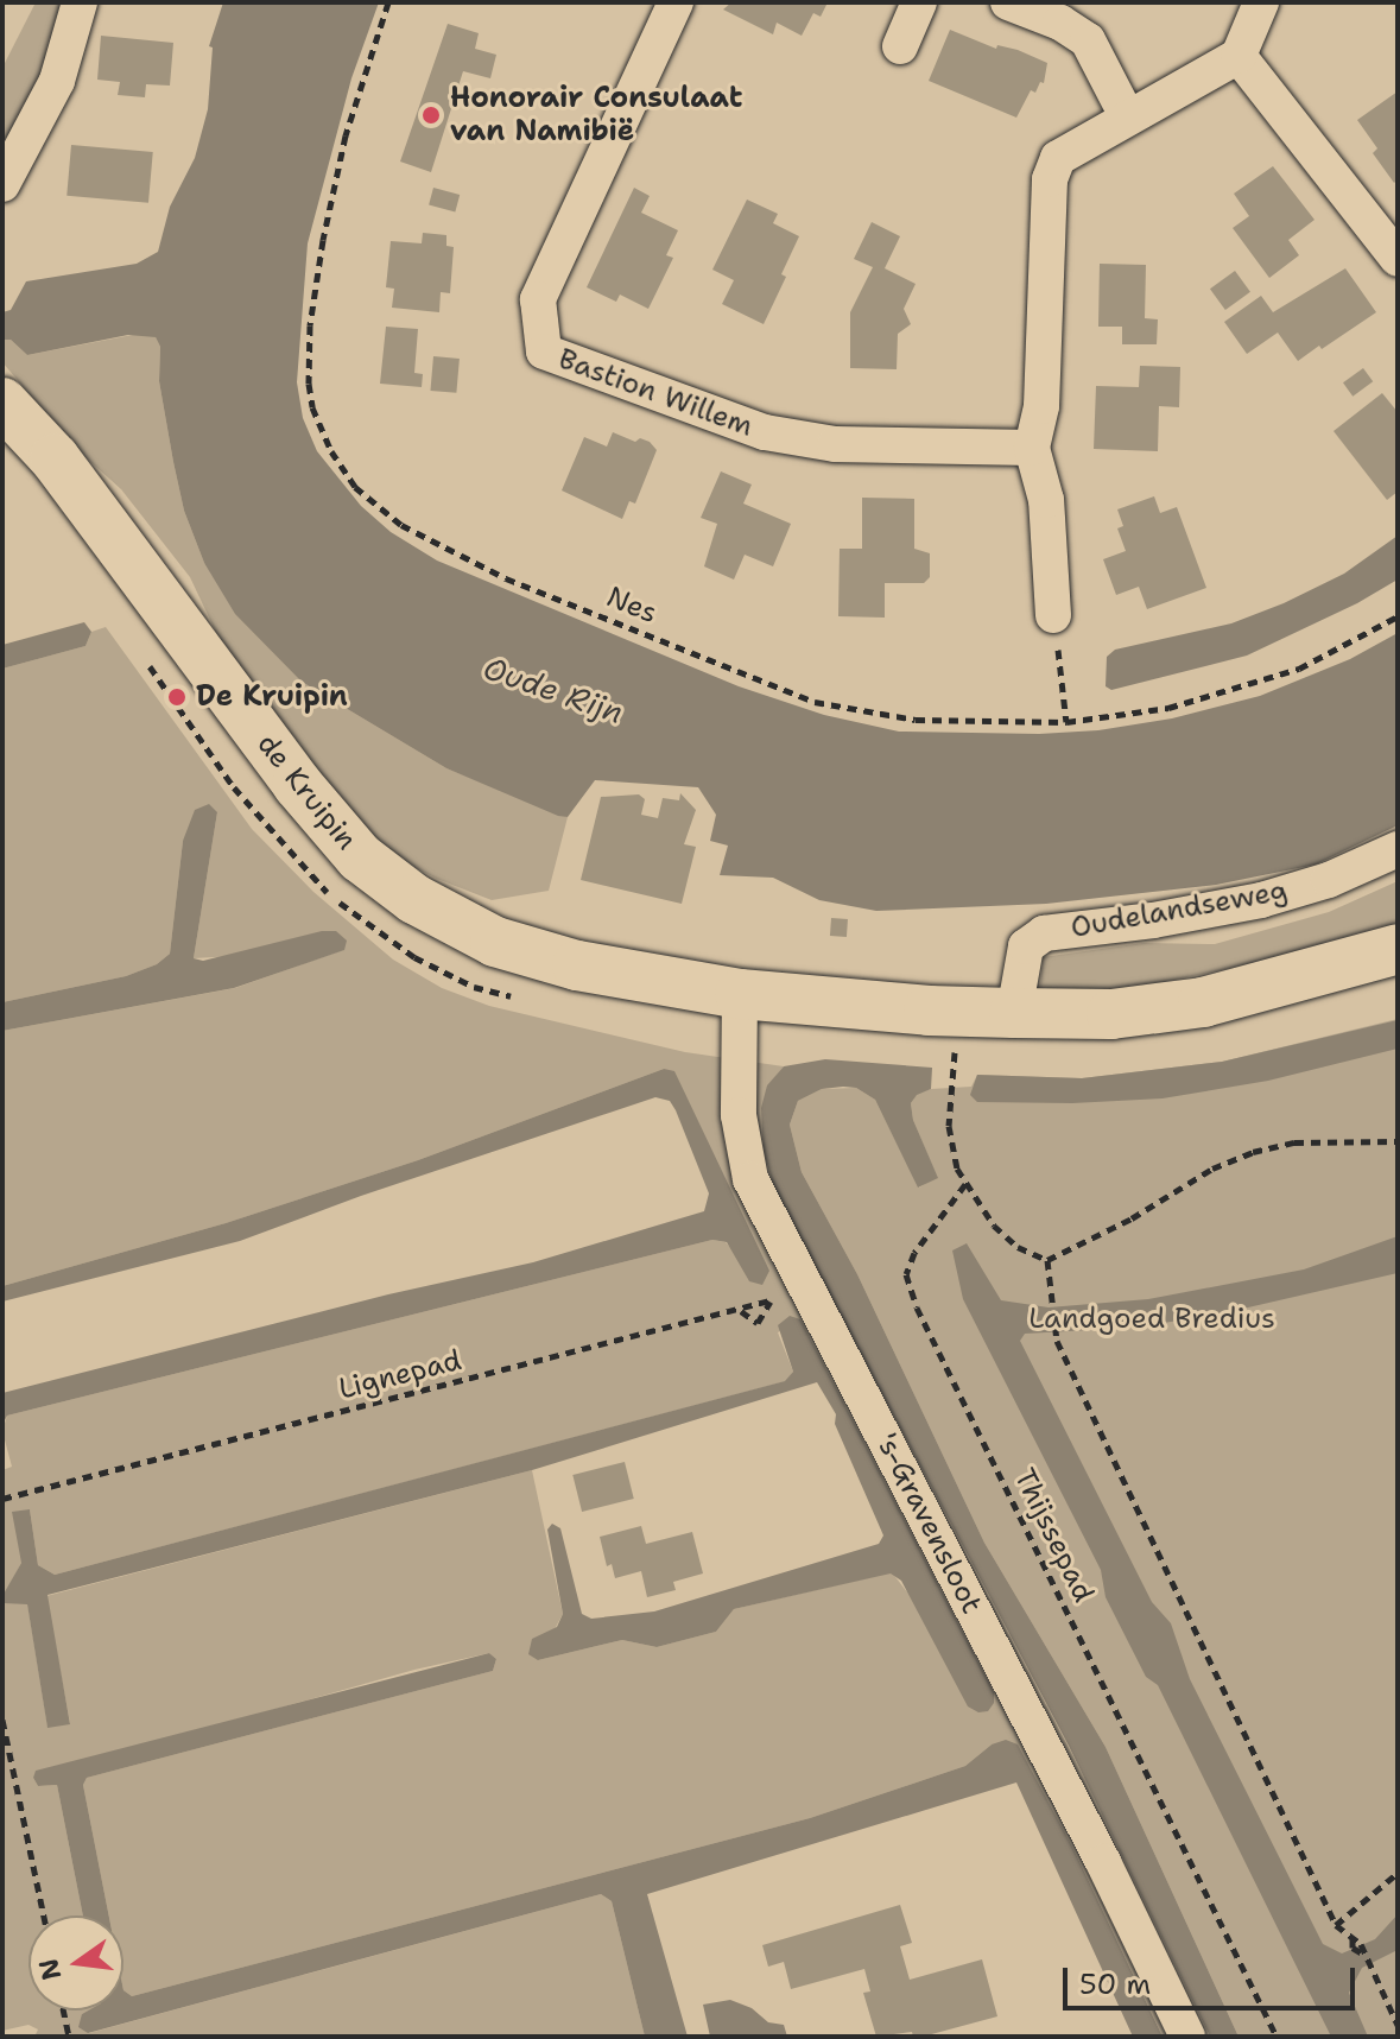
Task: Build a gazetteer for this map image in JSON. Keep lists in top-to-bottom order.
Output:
{
  "streets": {
    "main road": ["de Kruipin"],
    "street": ["Bastion Willem", "Oudelandseweg", "'s-Gravensloot"],
    "path": ["Nes", "Lignepad", "Thijssepad"]
  },
  "crossings": [
    ["de Kruipin", "'s-Gravensloot"],
    ["Lignepad", "'s-Gravensloot"]
  ],
  "water": ["Oude Rijn"],
  "parks": ["Landgoed Bredius"],
  "places": ["Honorair Consulaat van Namibië", "De Kruipin"],
  "scale_bar": "50 m",
  "north": "left"
}
